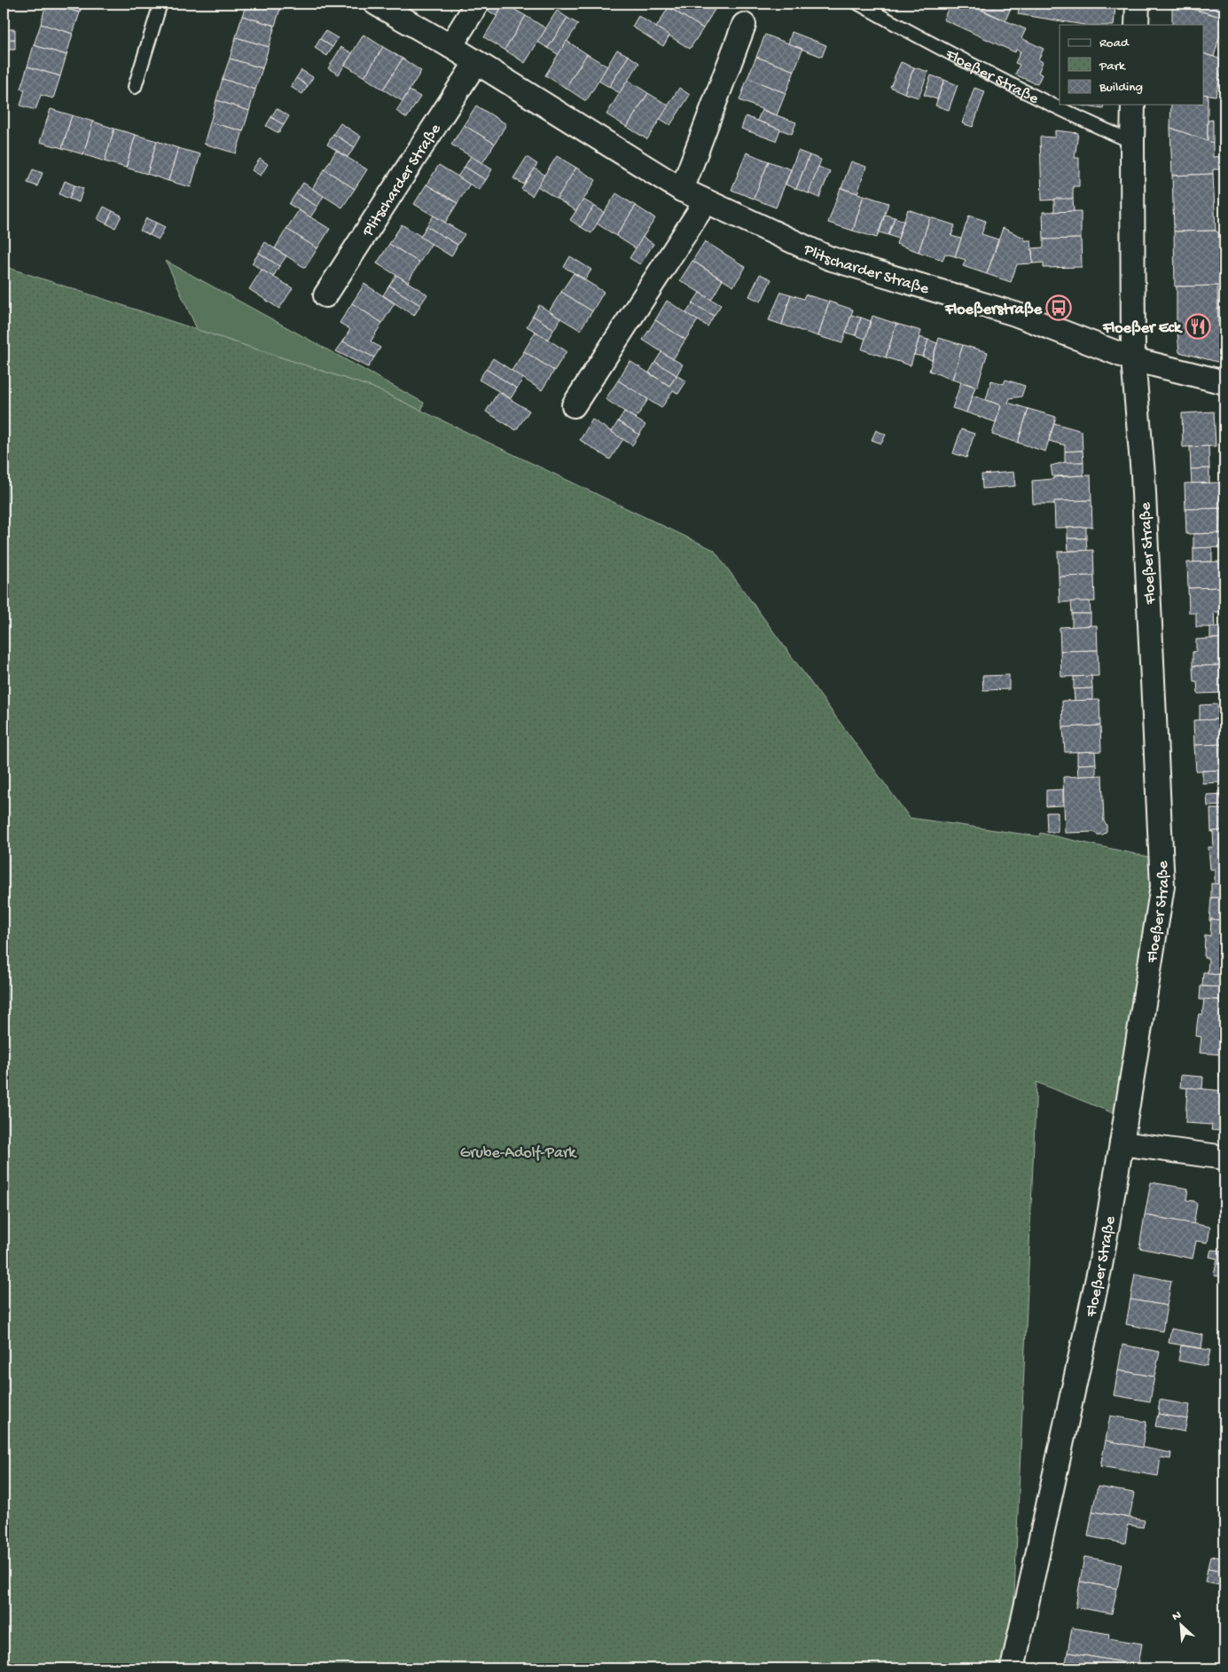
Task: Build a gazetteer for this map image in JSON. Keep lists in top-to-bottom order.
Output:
{
  "streets": {
    "street": ["Floeßer Straße", "Plitscharder Straße"]
  },
  "crossings": [
    ["Floeßer Straße", "Plitscharder Straße"]
  ],
  "parks": ["Grube-Adolf-Park"],
  "places": {
    "bus stop": ["Floeßerstraße"],
    "restaurant": ["Floeßer Eck"]
  },
  "legend": ["Road", "Park", "Building"],
  "north": "top left"
}
